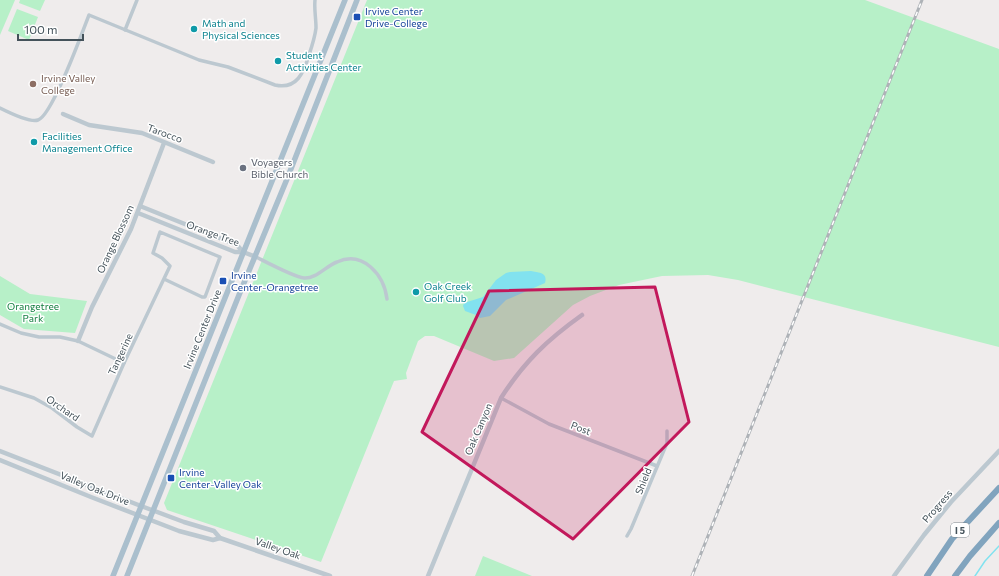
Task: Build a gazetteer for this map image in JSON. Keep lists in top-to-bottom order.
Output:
{
  "streets": {
    "highway": ["I 5"],
    "main road": ["Irvine Center Drive"],
    "street": [
      "Tarocco",
      "Orange Tree",
      "Orange Blossom",
      "Tangerine",
      "Orchard",
      "Post",
      "Oak Canyon",
      "Shield",
      "Valley Oak Drive",
      "Progress",
      "Valley Oak"
    ]
  },
  "crossings": [
    ["Tarocco", "Orange Blossom"],
    ["Orange Tree", "Orange Blossom"],
    ["Orange Tree", "Irvine Center Drive"],
    ["Irvine Center Drive", "Valley Oak Drive"],
    ["Tangerine", "Orchard"],
    ["Post", "Oak Canyon"],
    ["Post", "Shield"],
    ["Valley Oak Drive", "Valley Oak"]
  ],
  "parks": ["Orangetree Park"],
  "places": {
    "transit": ["Irvive Center Drive-College", "Irvine Center-Orangetree", "Irvine Center-Valley Oak"],
    "other": [
      "Math and Physical Sciences",
      "Student Activities Center",
      "Irvine Valley College",
      "Facilities Management Office",
      "Voyagers Bible Church",
      "Oak Creek Golf Club"
    ]
  },
  "scale_bar": "100 m"
}
